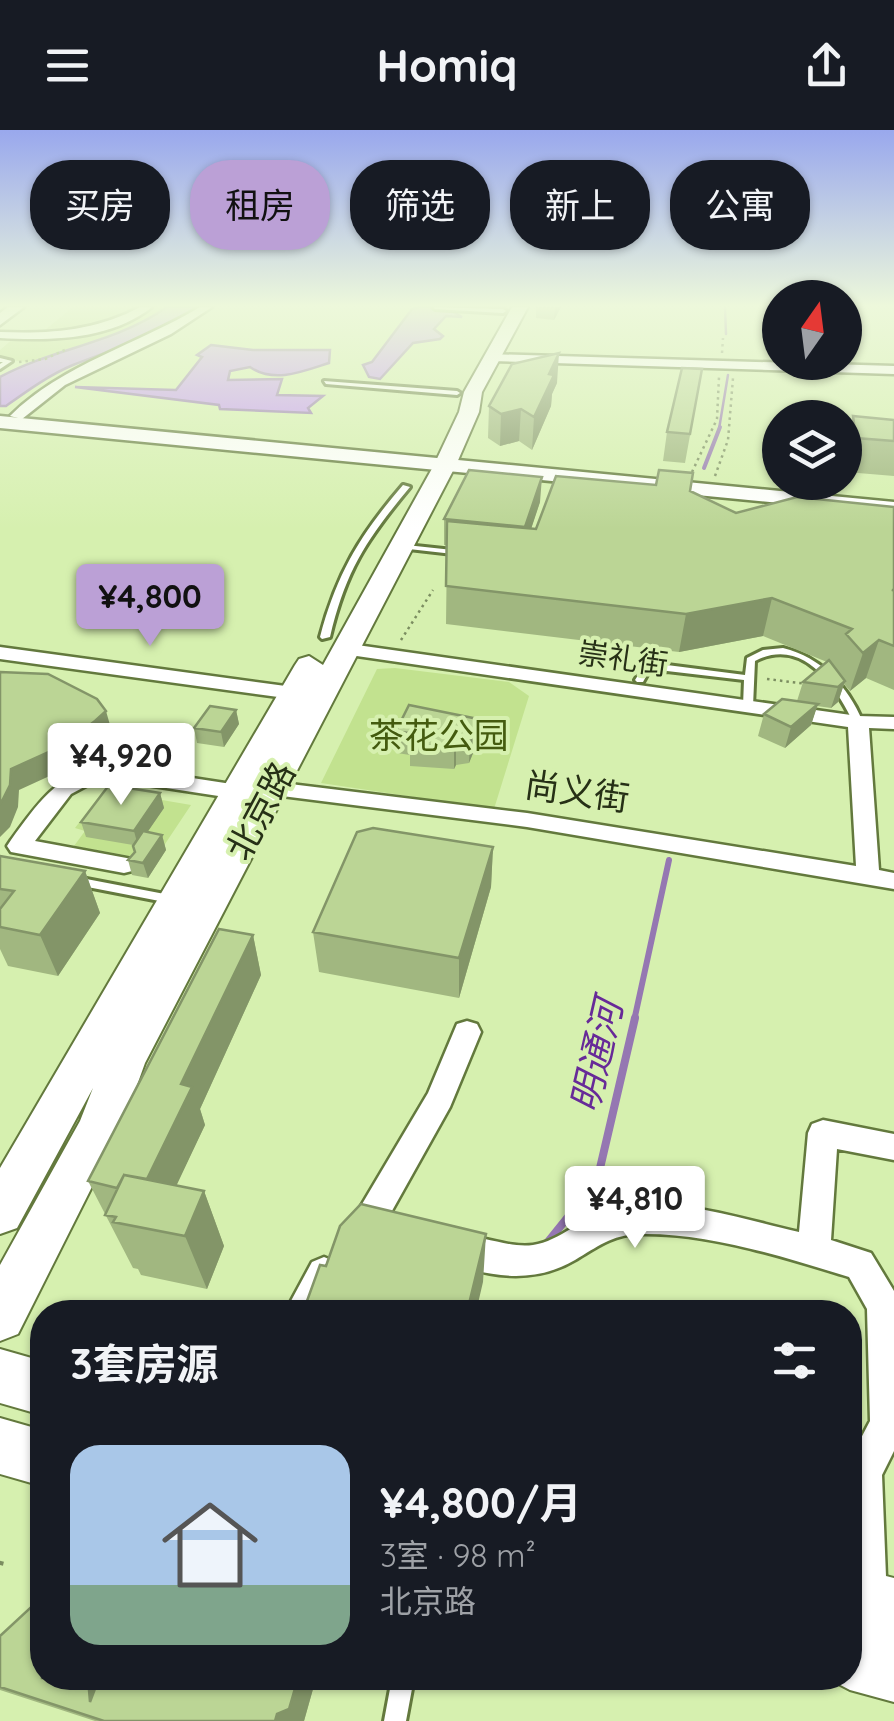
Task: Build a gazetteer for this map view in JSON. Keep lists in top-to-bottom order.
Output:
{
  "streets": {
    "main road": ["北京路"],
    "street": ["崇礼街", "尚义街"]
  },
  "crossings": [
    ["崇礼街", "北京路"],
    ["尚义街", "北京路"]
  ],
  "water": ["明通河"],
  "parks": ["茶花公园"],
  "north": "top",
  "page": {
    "header": "Homiq",
    "chip": [
      "买房",
      "租房",
      "筛选",
      "新上",
      "公寓"
    ],
    "price": ["¥4,800", "¥4,920", "¥4,810"],
    "heading": "3套房源",
    "list": [
      {
        "name": "¥4,800/月",
        "note": "3室 · 98 m² · 北京路"
      }
    ]
  }
}
